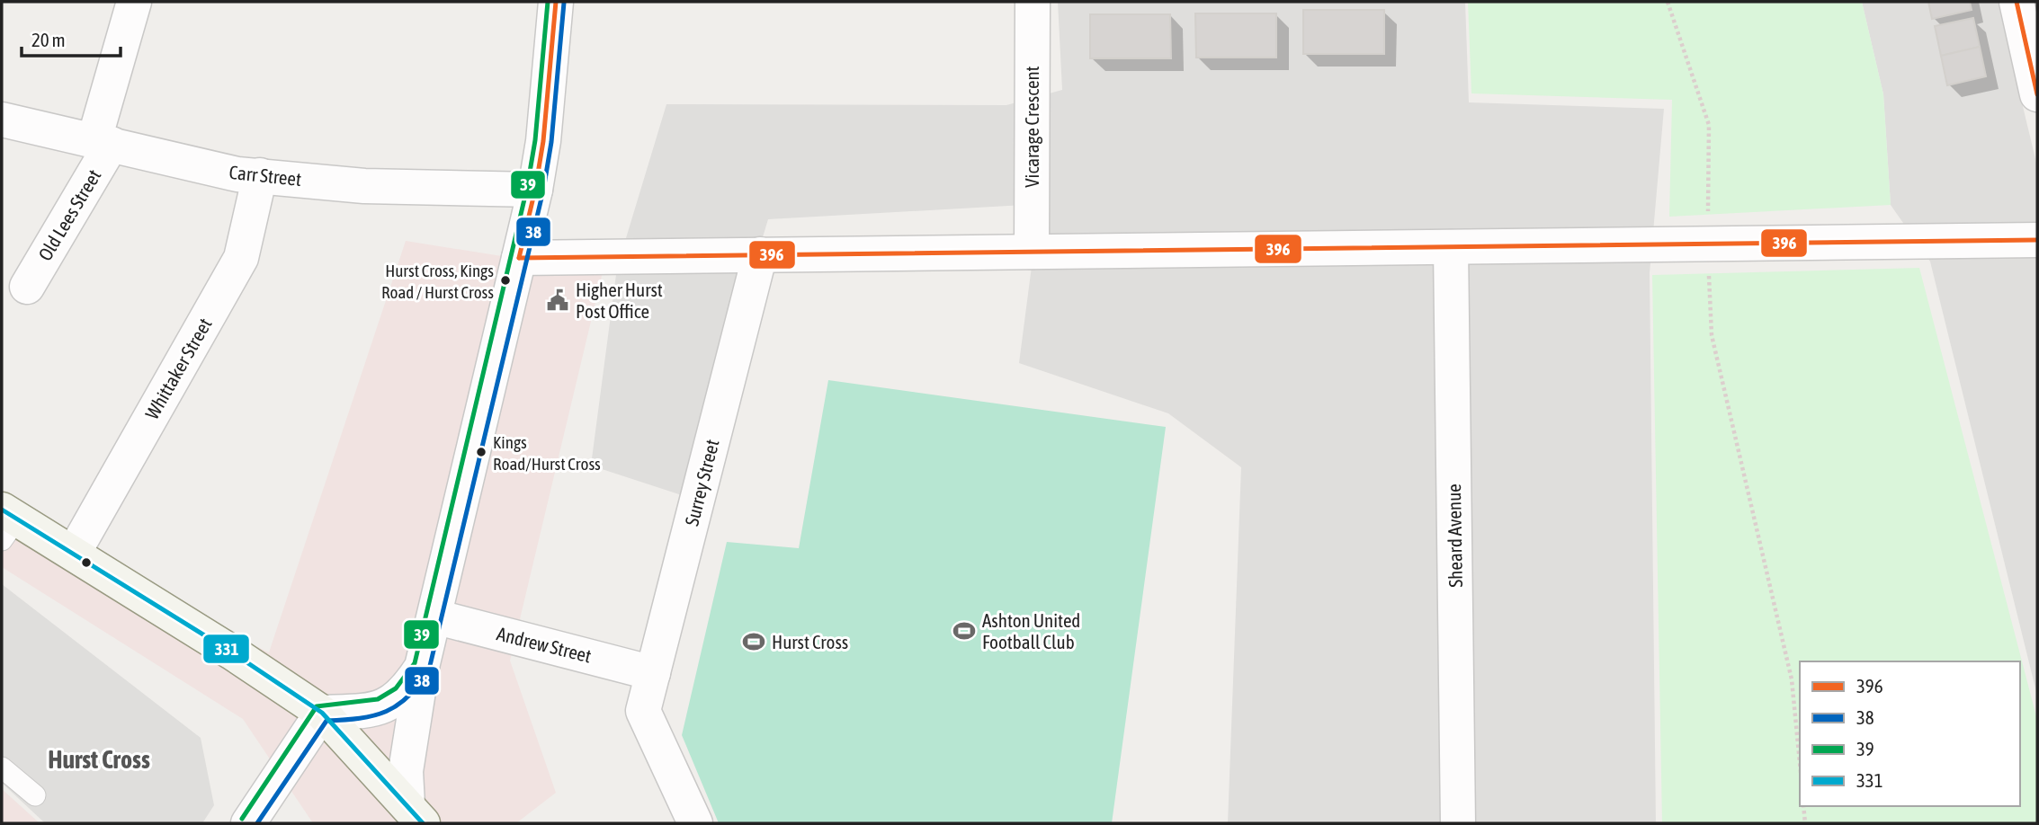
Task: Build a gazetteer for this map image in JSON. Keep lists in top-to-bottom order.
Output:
{
  "streets": {
    "street": [
      "Vicarage Crescent",
      "Carr Street",
      "Old Lees Street",
      "Whittaker Street",
      "Surrey Street",
      "Sheard Avenue",
      "Andrew Street"
    ]
  },
  "crossings": [
    ["Carr Street", "Old Lees Street"],
    ["Carr Street", "Whittaker Street"],
    ["Surrey Street", "Andrew Street"]
  ],
  "districts": ["Hurst Cross"],
  "places": {
    "other": ["Hurst Cross, Kings Road / Hurst Cross", "Kings Road/Hurst Cross"],
    "public building": ["Higher Hurst Post Office"],
    "sports": ["Ashton United Football Club", "Hurst Cross"]
  },
  "lines": [
    "transit line 396",
    "transit line 39",
    "transit line 38",
    "transit line 331"
  ],
  "legend": [
    "396",
    "38",
    "39",
    "331"
  ],
  "scale_bar": "20 m"
}
